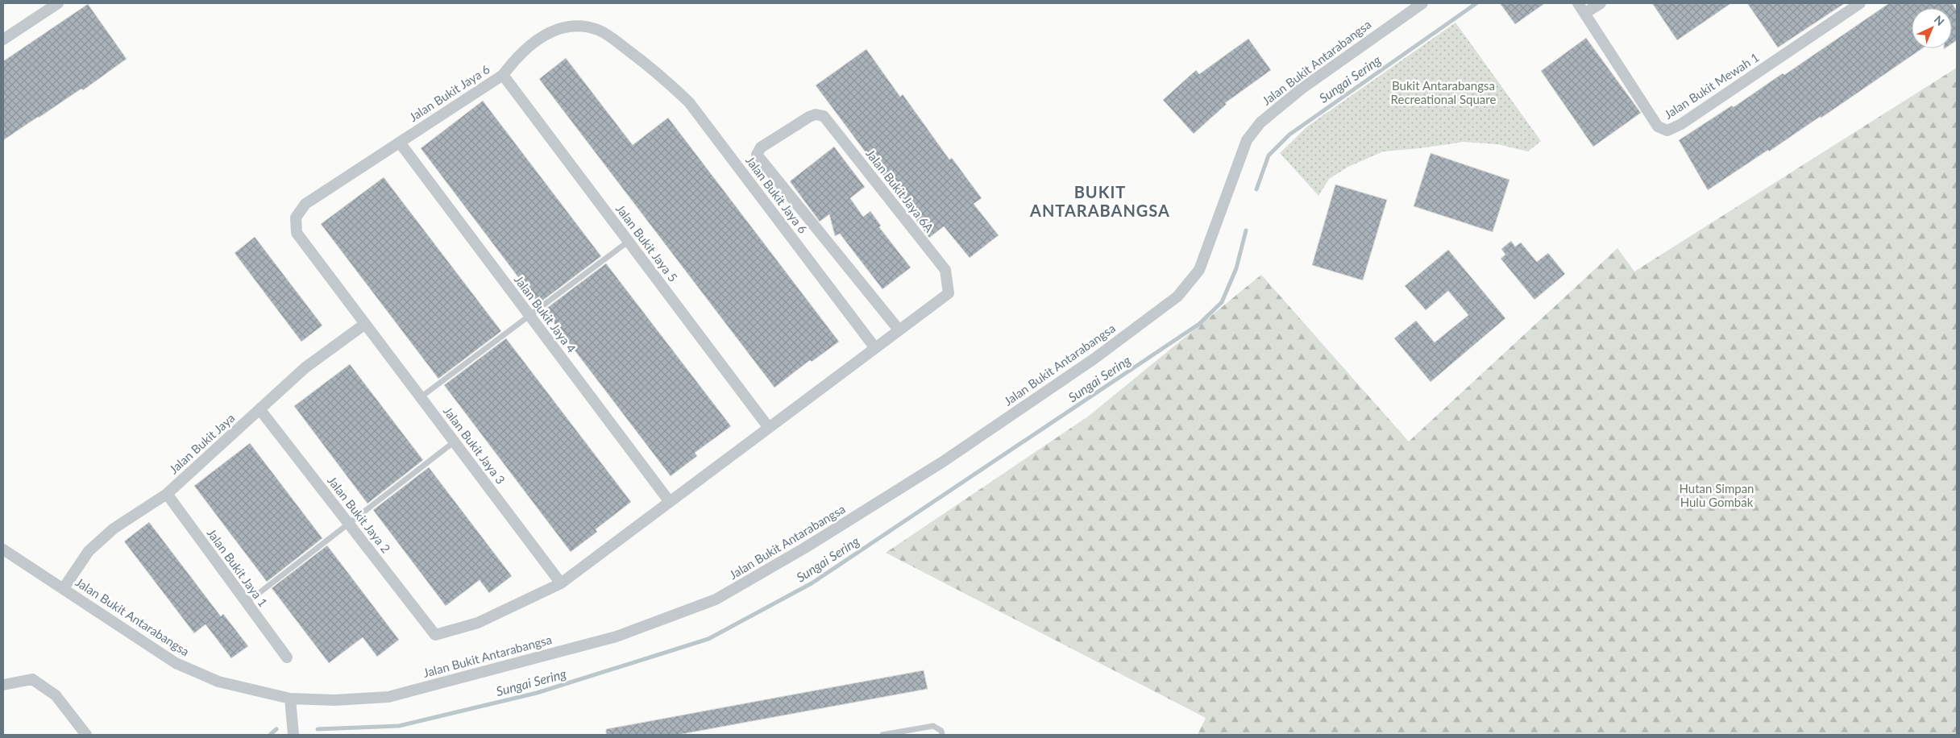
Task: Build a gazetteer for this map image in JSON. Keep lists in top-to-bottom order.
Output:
{
  "streets": {
    "street": [
      "Jalan Bukit Antarabangsa",
      "Jalan Bukit Mewah 1",
      "Jalan Bukit Jaya 6",
      "Jalan Bukit Jaya 6A",
      "Jalan Bukit Jaya 5",
      "Jalan Bukit Jaya 4",
      "Jalan Bukit Jaya",
      "Jalan Bukit Jaya 3",
      "Jalan Bukit Jaya 2",
      "Jalan Bukit Jaya 1"
    ]
  },
  "crossings": [
    ["Jalan Bukit Antarabangsa", "Jalan Bukit Jaya"],
    ["Jalan Bukit Jaya 6", "Jalan Bukit Jaya 5"],
    ["Jalan Bukit Jaya 6", "Jalan Bukit Jaya 4"],
    ["Jalan Bukit Jaya 6", "Jalan Bukit Jaya"],
    ["Jalan Bukit Jaya 6", "Jalan Bukit Jaya 3"],
    ["Jalan Bukit Jaya", "Jalan Bukit Jaya 3"],
    ["Jalan Bukit Jaya", "Jalan Bukit Jaya 2"],
    ["Jalan Bukit Jaya", "Jalan Bukit Jaya 1"],
    ["Jalan Bukit Jaya 3", "Jalan Bukit Jaya 2"]
  ],
  "districts": ["BUKIT ANTARABANGSA"],
  "water": ["Sungai Sering"],
  "parks": ["Bukit Antarabangsa Recreational Square", "Hutan Simpan Hulu Gombak"],
  "north": "top right"
}
